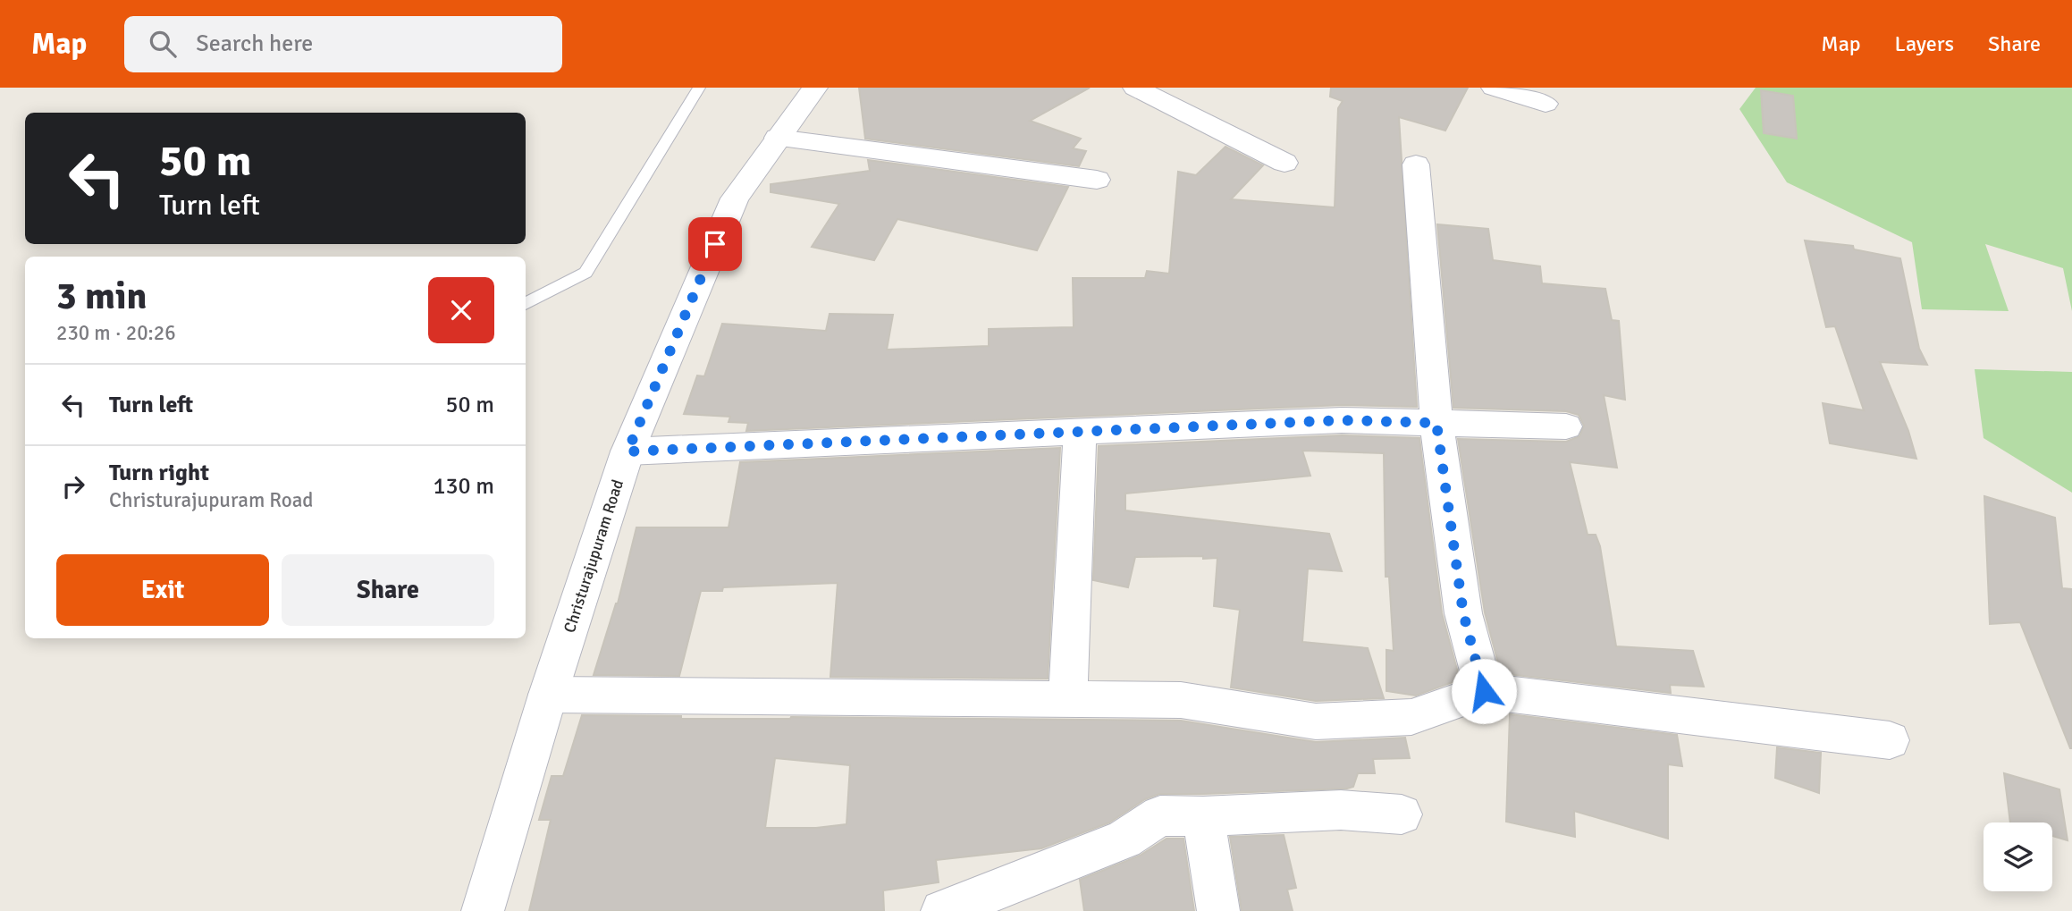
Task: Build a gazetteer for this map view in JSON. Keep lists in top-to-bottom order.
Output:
{
  "streets": {
    "street": ["Christurajupuram Road"]
  },
  "page": {
    "header": "Map",
    "search": "Search here",
    "nav": ["Map", "Layers", "Share"],
    "turn": ["50 m", "Turn left"],
    "heading": ["3 min", "230 m · 20:26"],
    "list": [
      {
        "name": "Turn left",
        "value": "50 m"
      },
      {
        "name": "Turn right",
        "note": "Christurajupuram Road",
        "value": "130 m"
      }
    ],
    "buttons": ["Exit", "Share"]
  }
}
